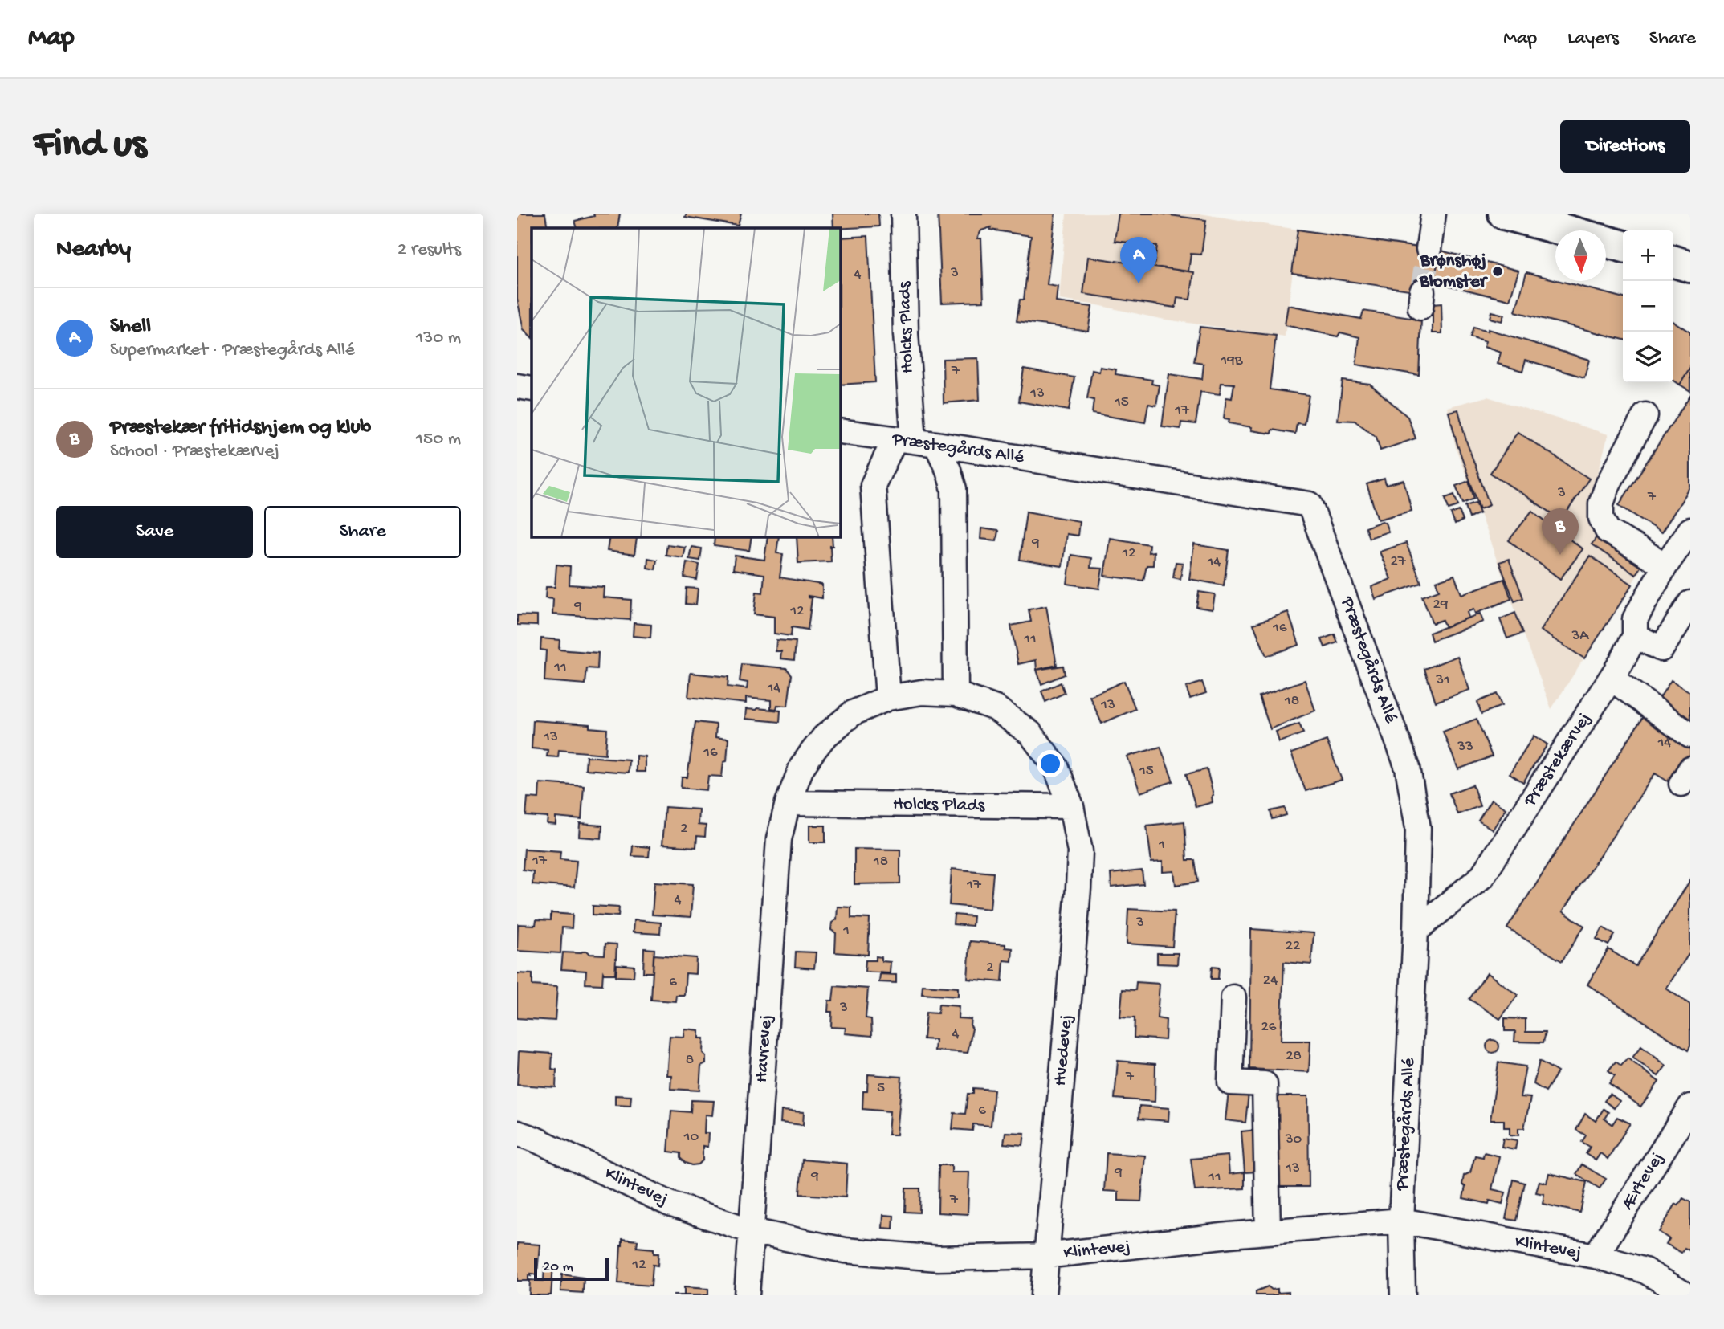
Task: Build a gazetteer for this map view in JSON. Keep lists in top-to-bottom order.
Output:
{
  "streets": {
    "street": [
      "Holcks Plads",
      "Præstegårds Allé",
      "Præstekærvej",
      "Havrevej",
      "Hvedevej",
      "Ærtevej",
      "Klintevej"
    ]
  },
  "crossings": [
    ["Holcks Plads", "Præstegårds Allé"],
    ["Holcks Plads", "Havrevej"],
    ["Holcks Plads", "Hvedevej"],
    ["Præstegårds Allé", "Præstekærvej"],
    ["Præstegårds Allé", "Klintevej"],
    ["Havrevej", "Klintevej"],
    ["Hvedevej", "Klintevej"],
    ["Ærtevej", "Klintevej"]
  ],
  "places": ["Brønshøj Blomster"],
  "house_numbers": [
    "3",
    "4",
    "19B",
    "7",
    "13",
    "15",
    "17",
    "3",
    "7",
    "9",
    "12",
    "27",
    "14",
    "29",
    "9",
    "12",
    "16",
    "3A",
    "11",
    "11",
    "31",
    "14",
    "18",
    "13",
    "13",
    "14",
    "33",
    "16",
    "15",
    "2",
    "1",
    "17",
    "18",
    "17",
    "4",
    "3",
    "1",
    "22",
    "2",
    "24",
    "6",
    "3",
    "26",
    "4",
    "28",
    "8",
    "7",
    "5",
    "6",
    "10",
    "30",
    "13",
    "9",
    "9",
    "11",
    "7",
    "12"
  ],
  "scale_bar": "20 m",
  "north": "bottom",
  "page": {
    "header": "Map",
    "nav": ["Map", "Layers", "Share"],
    "buttons": [
      "Directions",
      ["Save", "Share"]
    ],
    "title": "Find us",
    "heading": ["Nearby", "2 results"],
    "map_buttons": ["+", "−"],
    "pins": ["A", "B"],
    "list": [
      {
        "mark": "A",
        "name": "Shell",
        "note": "Supermarket · Præstegårds Allé",
        "value": "130 m"
      },
      {
        "mark": "B",
        "name": "Præstekær fritidshjem og klub",
        "note": "School · Præstekærvej",
        "value": "150 m"
      }
    ],
    "scale": "20 m"
  }
}
